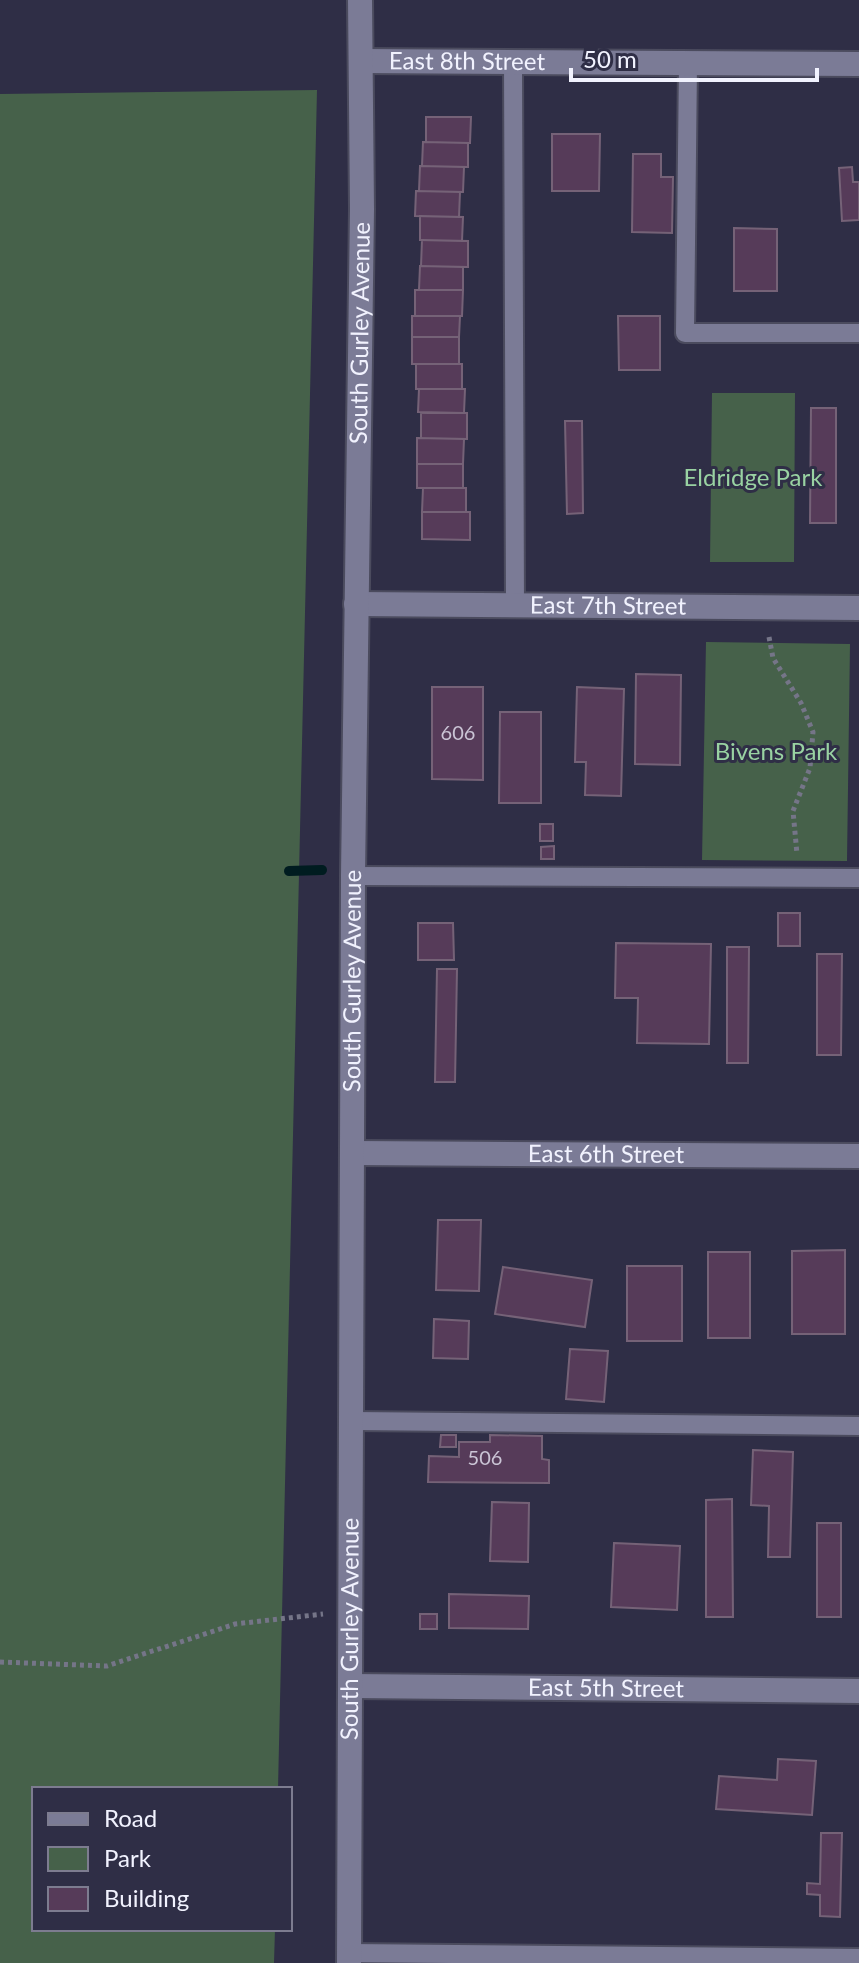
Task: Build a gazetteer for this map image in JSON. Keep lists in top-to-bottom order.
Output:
{
  "streets": {
    "street": [
      "East 8th Street",
      "South Gurley Avenue",
      "East 7th Street",
      "East 6th Street",
      "East 5th Street"
    ]
  },
  "crossings": [
    ["East 8th Street", "South Gurley Avenue"],
    ["South Gurley Avenue", "East 7th Street"],
    ["South Gurley Avenue", "East 6th Street"],
    ["South Gurley Avenue", "East 5th Street"]
  ],
  "parks": ["Eldridge Park", "Bivens Park"],
  "house_numbers": ["606", "506"],
  "legend": ["Road", "Park", "Building"],
  "scale_bar": "50 m"
}
